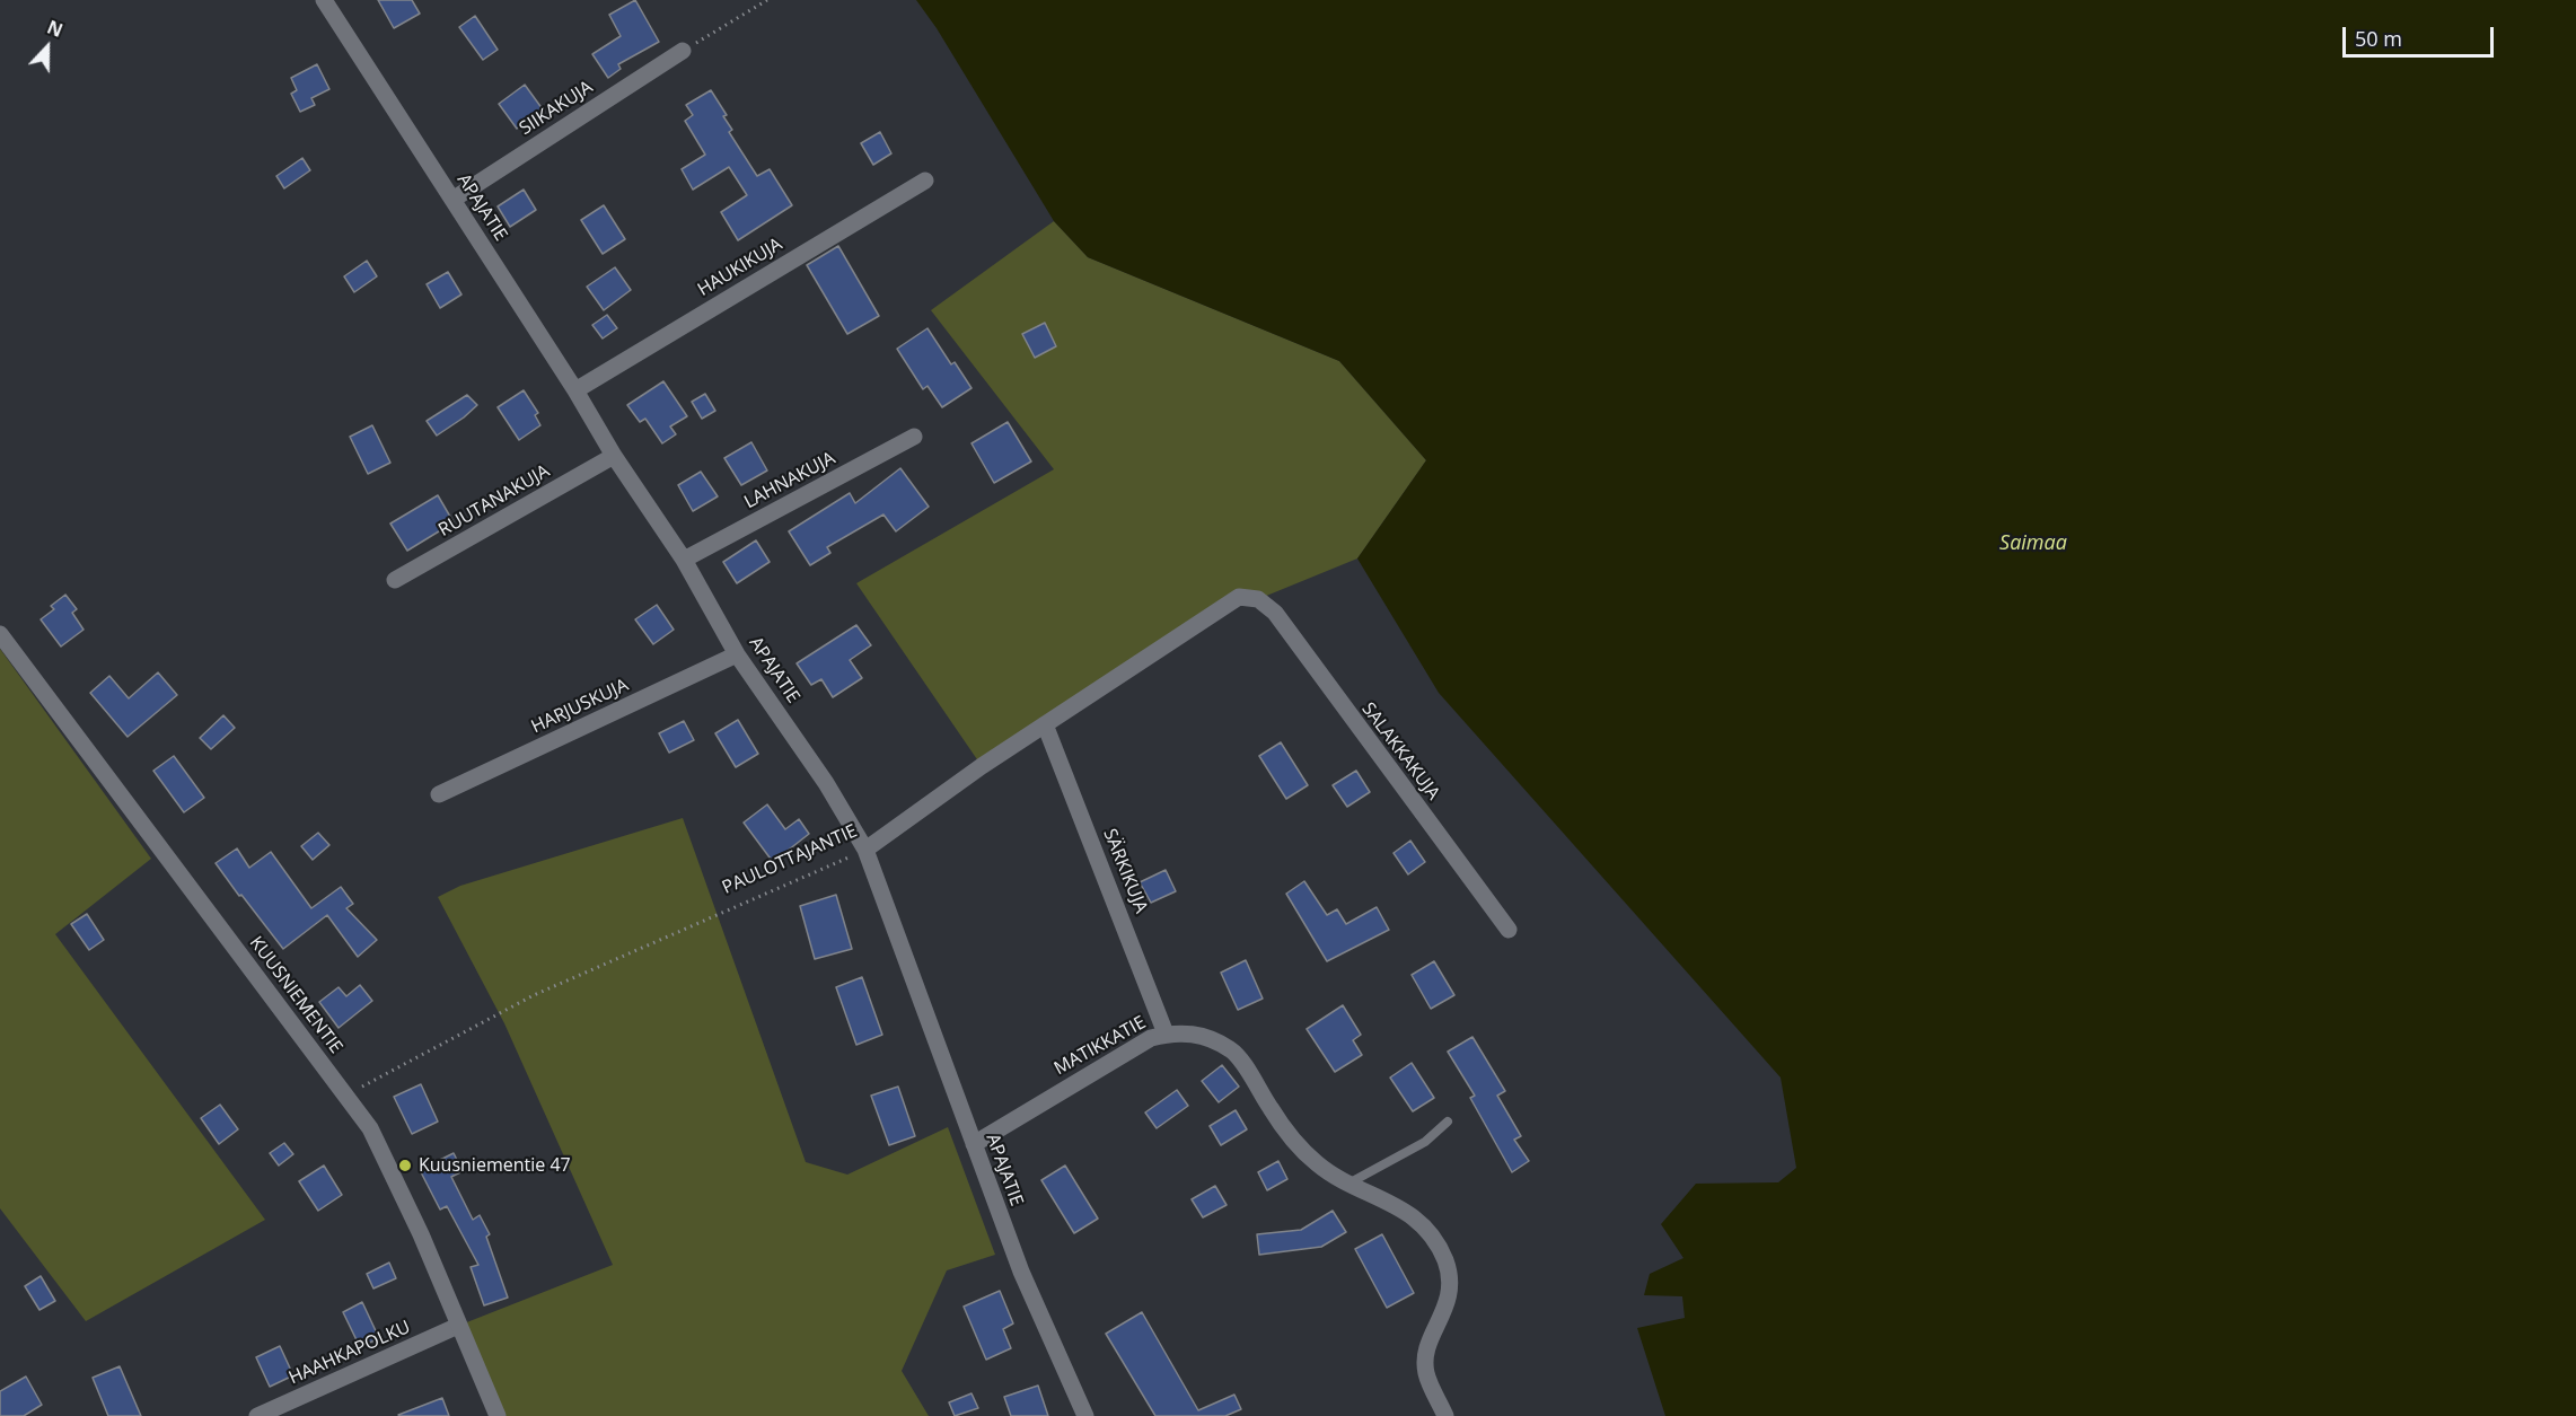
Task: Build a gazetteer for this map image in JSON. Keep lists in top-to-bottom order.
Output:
{
  "streets": {
    "street": [
      "SIIKAKUJA",
      "APAJATIE",
      "HAUKIKUJA",
      "LAHNAKUJA",
      "RUUTANAKUJA",
      "HARJUSKUJA",
      "SALAKKAKUJA",
      "PAULOTTAJANTIE",
      "SÄRKIKUJA",
      "KUUSNIEMENTIE",
      "MATIKKATIE",
      "HAAHKAPOLKU"
    ]
  },
  "crossings": [
    ["SIIKAKUJA", "APAJATIE"],
    ["APAJATIE", "HAUKIKUJA"],
    ["APAJATIE", "LAHNAKUJA"],
    ["APAJATIE", "RUUTANAKUJA"],
    ["APAJATIE", "HARJUSKUJA"],
    ["APAJATIE", "PAULOTTAJANTIE"],
    ["APAJATIE", "MATIKKATIE"],
    ["SALAKKAKUJA", "PAULOTTAJANTIE"],
    ["PAULOTTAJANTIE", "SÄRKIKUJA"],
    ["PAULOTTAJANTIE", "KUUSNIEMENTIE"],
    ["SÄRKIKUJA", "MATIKKATIE"],
    ["KUUSNIEMENTIE", "HAAHKAPOLKU"]
  ],
  "water": ["Saimaa"],
  "places": ["Kuusniementie 47"],
  "scale_bar": "50 m",
  "north": "top"
}
